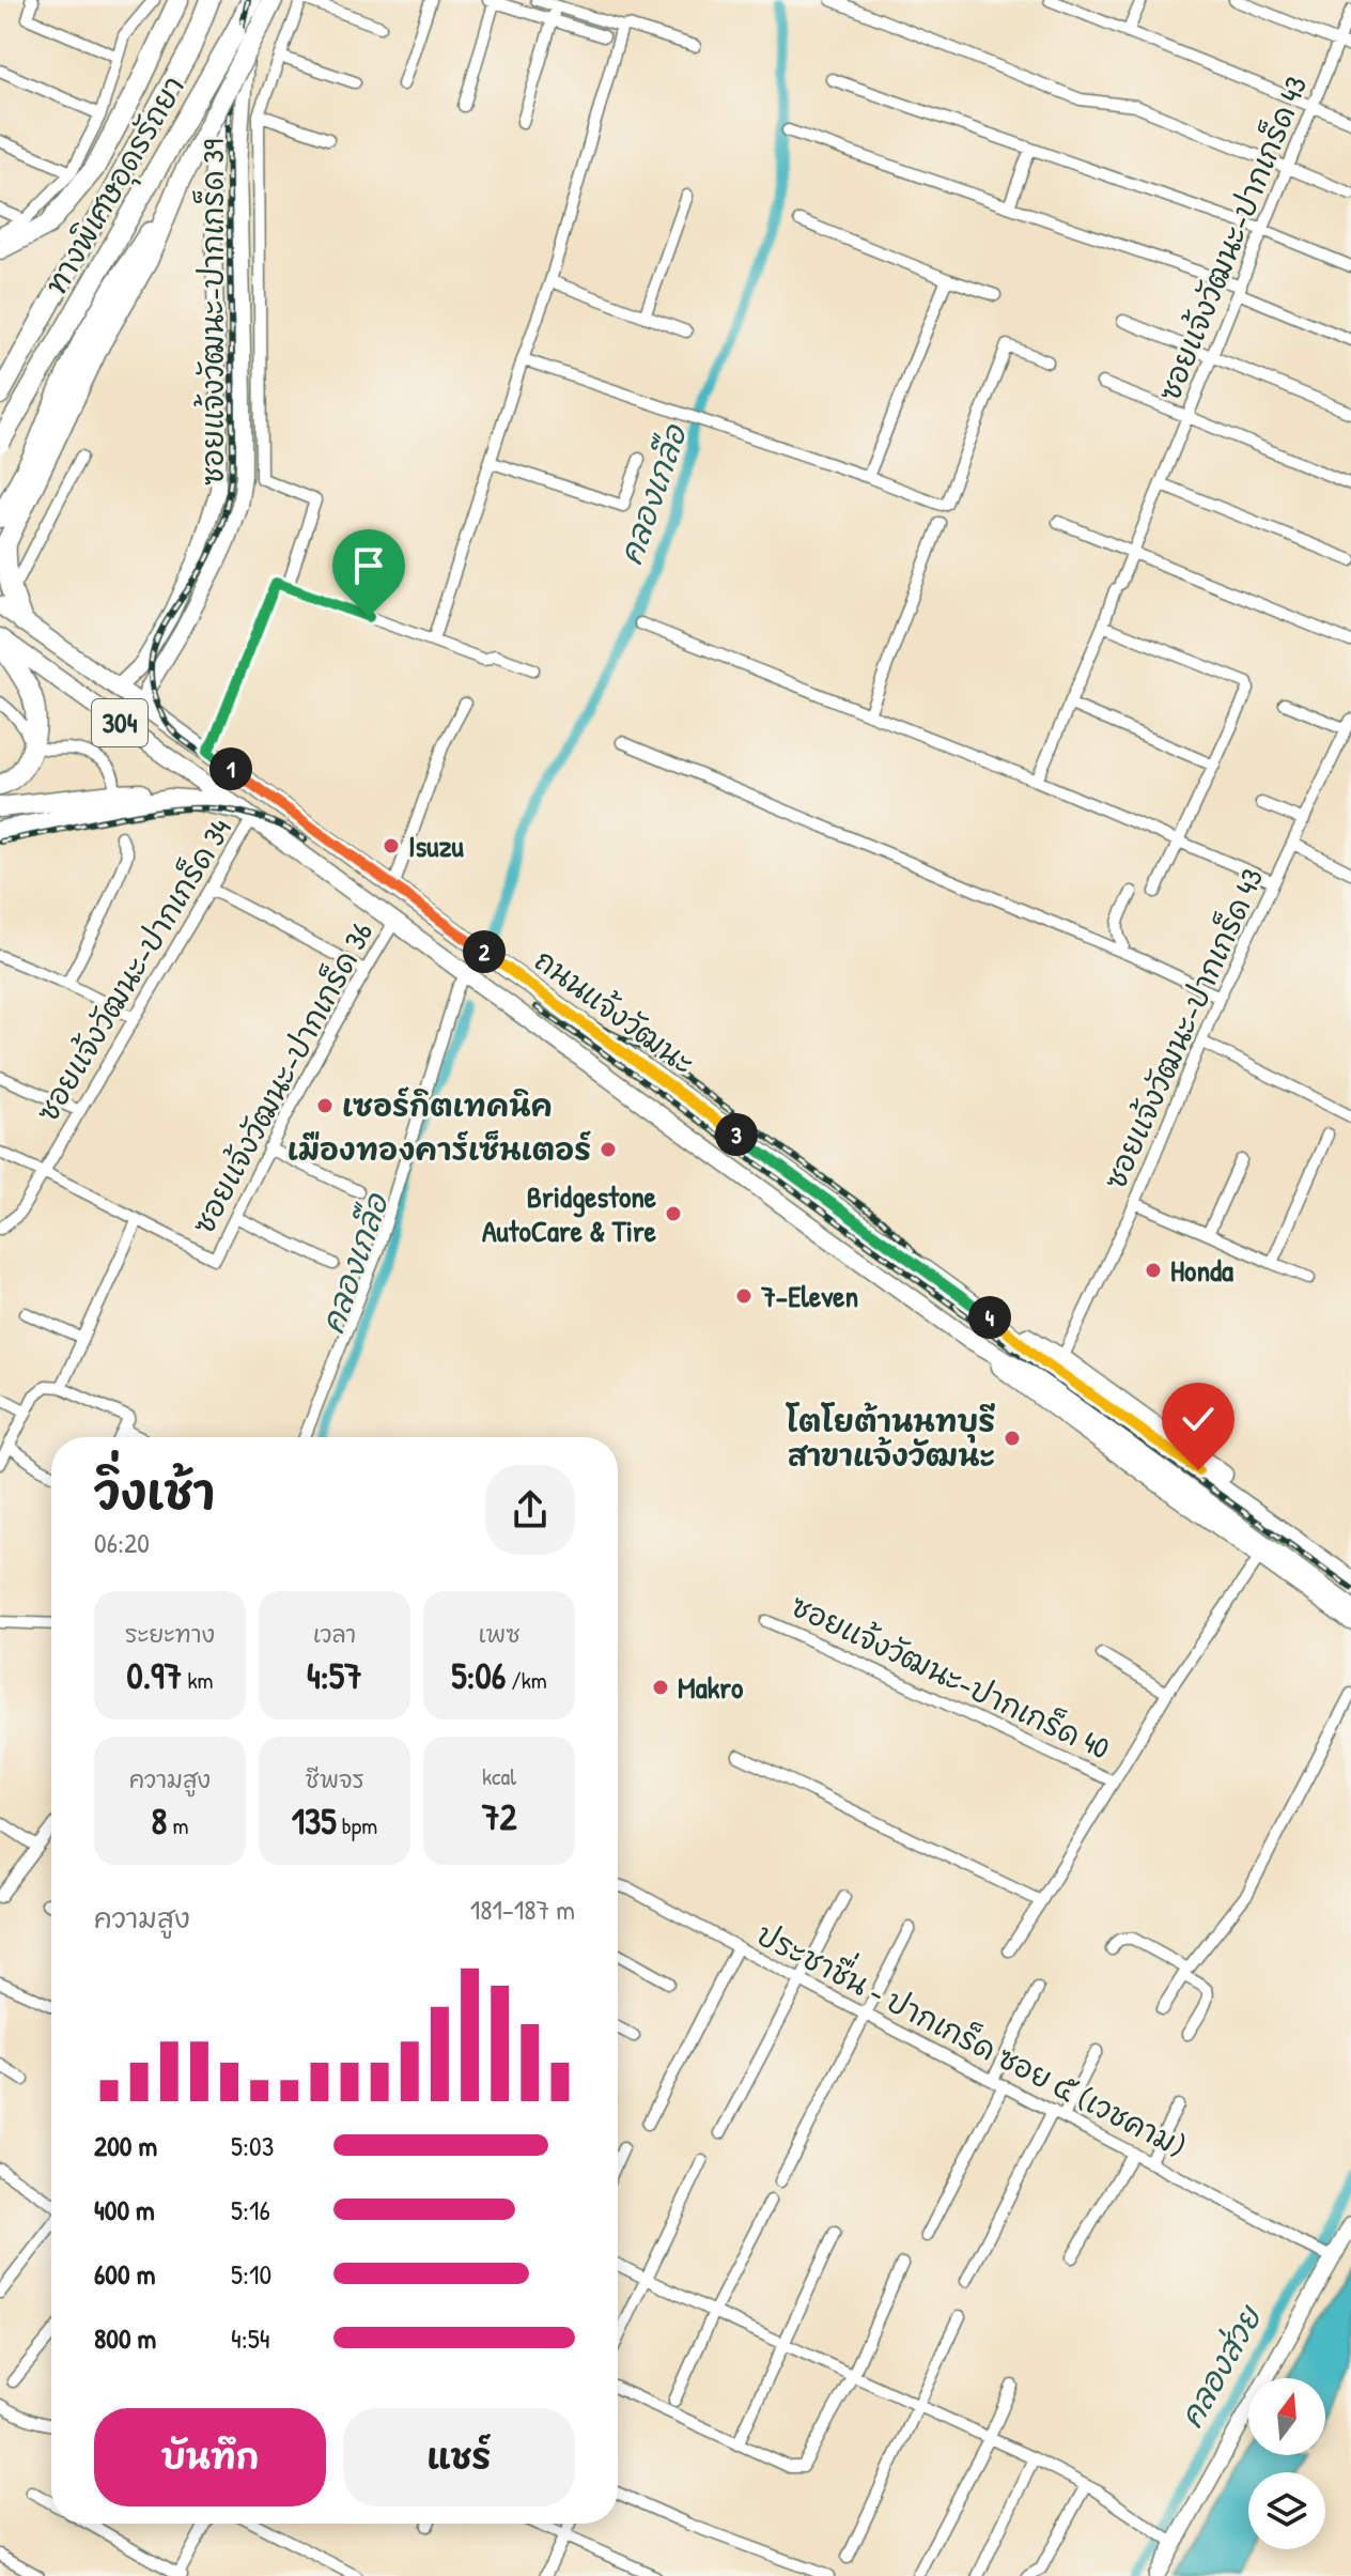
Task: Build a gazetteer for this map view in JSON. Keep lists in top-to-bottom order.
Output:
{
  "streets": {
    "highway": ["ทางพิเศษอุดรรัถยา"],
    "main road": ["ซอยแจ้งวัฒนะ-ปากเกร็ด 39", "304", "ถนนแจ้งวัฒนะ"],
    "street": [
      "ซอยแจ้งวัฒนะ-ปากเกร็ด 43",
      "ซอยแจ้งวัฒนะ-ปากเกร็ด 34",
      "ซอยแจ้งวัฒนะ-ปากเกร็ด 36",
      "ซอยแจ้งวัฒนะ-ปากเกร็ด 40",
      "ประชาชื่น - ปากเกร็ด ซอย ๕ (เวชคาม)"
    ]
  },
  "crossings": [
    ["ซอยแจ้งวัฒนะ-ปากเกร็ด 43", "ถนนแจ้งวัฒนะ"],
    ["ซอยแจ้งวัฒนะ-ปากเกร็ด 39", "ถนนแจ้งวัฒนะ"],
    ["ซอยแจ้งวัฒนะ-ปากเกร็ด 34", "ถนนแจ้งวัฒนะ"],
    ["ถนนแจ้งวัฒนะ", "ซอยแจ้งวัฒนะ-ปากเกร็ด 36"],
    ["ถนนแจ้งวัฒนะ", "ซอยแจ้งวัฒนะ-ปากเกร็ด 40"]
  ],
  "water": ["คลองเกลือ", "คลองส่วย"],
  "places": [
    "Isuzu",
    "เซอร์กิตเทคนิค",
    "เมืองทองคาร์เซ็นเตอร์",
    "Bridgestone AutoCare & Tire",
    "Honda",
    "7-Eleven",
    "โตโยต้านนทบุรี สาขาแจ้งวัฒนะ",
    "Makro"
  ],
  "north": "top",
  "page": {
    "pins": [
      "1",
      "2",
      "3",
      "4"
    ],
    "heading": ["วิ่งเช้า", "06:20"],
    "stats": [
      ["ระยะทาง", "0.97 km"],
      ["เวลา", "4:57"],
      ["เพซ", "5:06 /km"],
      ["ความสูง", "8 m"],
      ["ชีพจร", "135 bpm"],
      ["kcal", "72"]
    ],
    "chart": ["ความสูง", "181–187 m"],
    "list": [
      {
        "name": "200 m",
        "note": "5:03"
      },
      {
        "name": "400 m",
        "note": "5:16"
      },
      {
        "name": "600 m",
        "note": "5:10"
      },
      {
        "name": "800 m",
        "note": "4:54"
      }
    ],
    "buttons": ["บันทึก", "แชร์"]
  }
}
